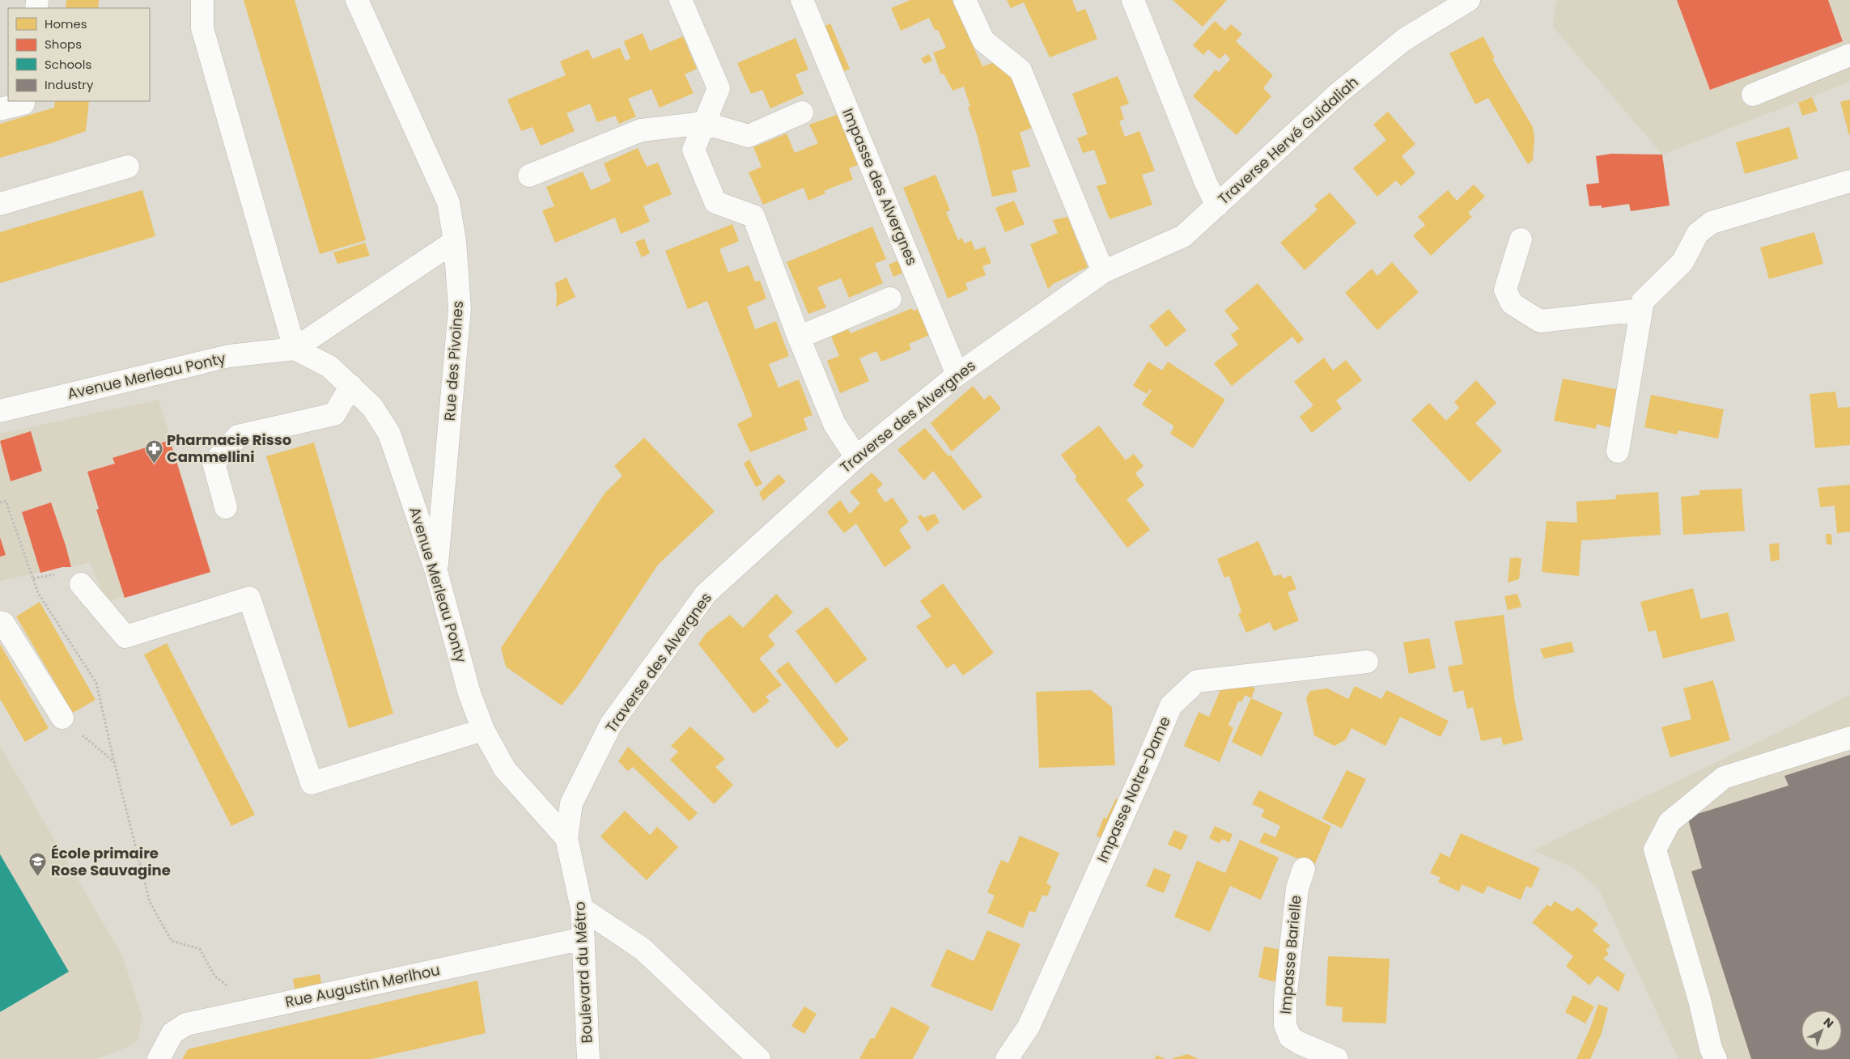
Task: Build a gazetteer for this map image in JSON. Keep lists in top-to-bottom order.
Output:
{
  "streets": {
    "street": [
      "Traverse Hervé Guidaliah",
      "Impasse des Alvergnes",
      "Rue des Pivoines",
      "Avenue Merleau Ponty",
      "Traverse des Alvergnes",
      "Impasse Notre-Dame",
      "Impasse Barielle",
      "Boulevard du Métro",
      "Rue Augustin Merlhou"
    ]
  },
  "crossings": [
    ["Traverse Hervé Guidaliah", "Traverse des Alvergnes"],
    ["Impasse des Alvergnes", "Traverse des Alvergnes"],
    ["Rue des Pivoines", "Avenue Merleau Ponty"],
    ["Avenue Merleau Ponty", "Traverse des Alvergnes"],
    ["Avenue Merleau Ponty", "Boulevard du Métro"],
    ["Traverse des Alvergnes", "Boulevard du Métro"],
    ["Boulevard du Métro", "Rue Augustin Merlhou"]
  ],
  "places": {
    "pharmacy": ["Pharmacie Risso Cammellini"],
    "school or university": ["École primaire Rose Sauvagine"]
  },
  "legend": [
    "Homes",
    "Shops",
    "Schools",
    "Industry"
  ],
  "north": "top right"
}
